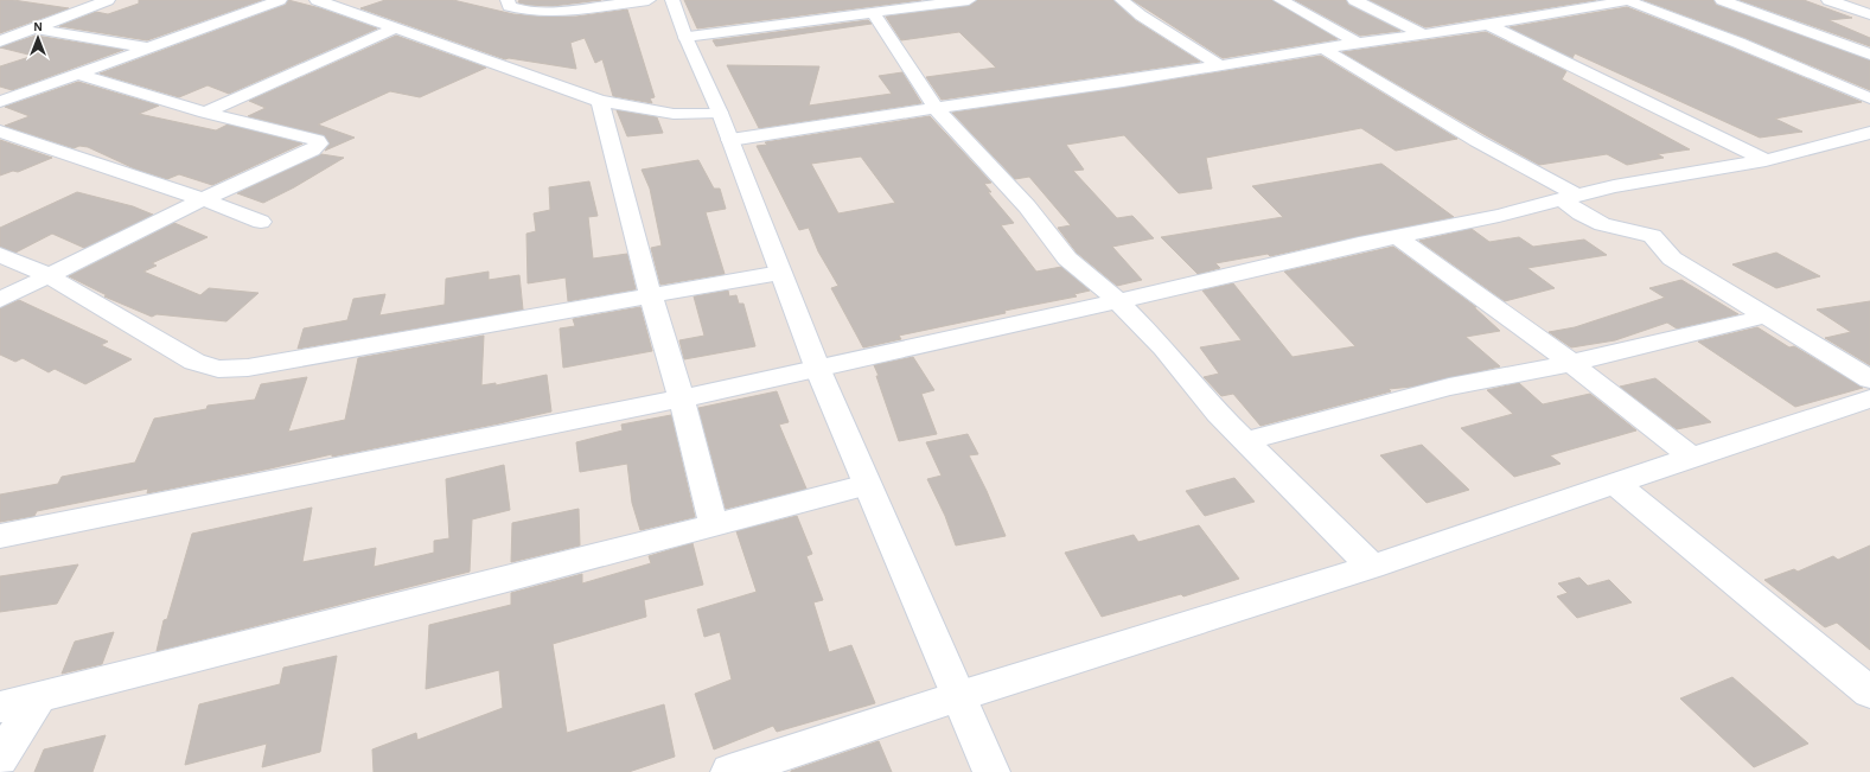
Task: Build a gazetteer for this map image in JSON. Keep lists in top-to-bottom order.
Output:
{
  "north": "top"
}
